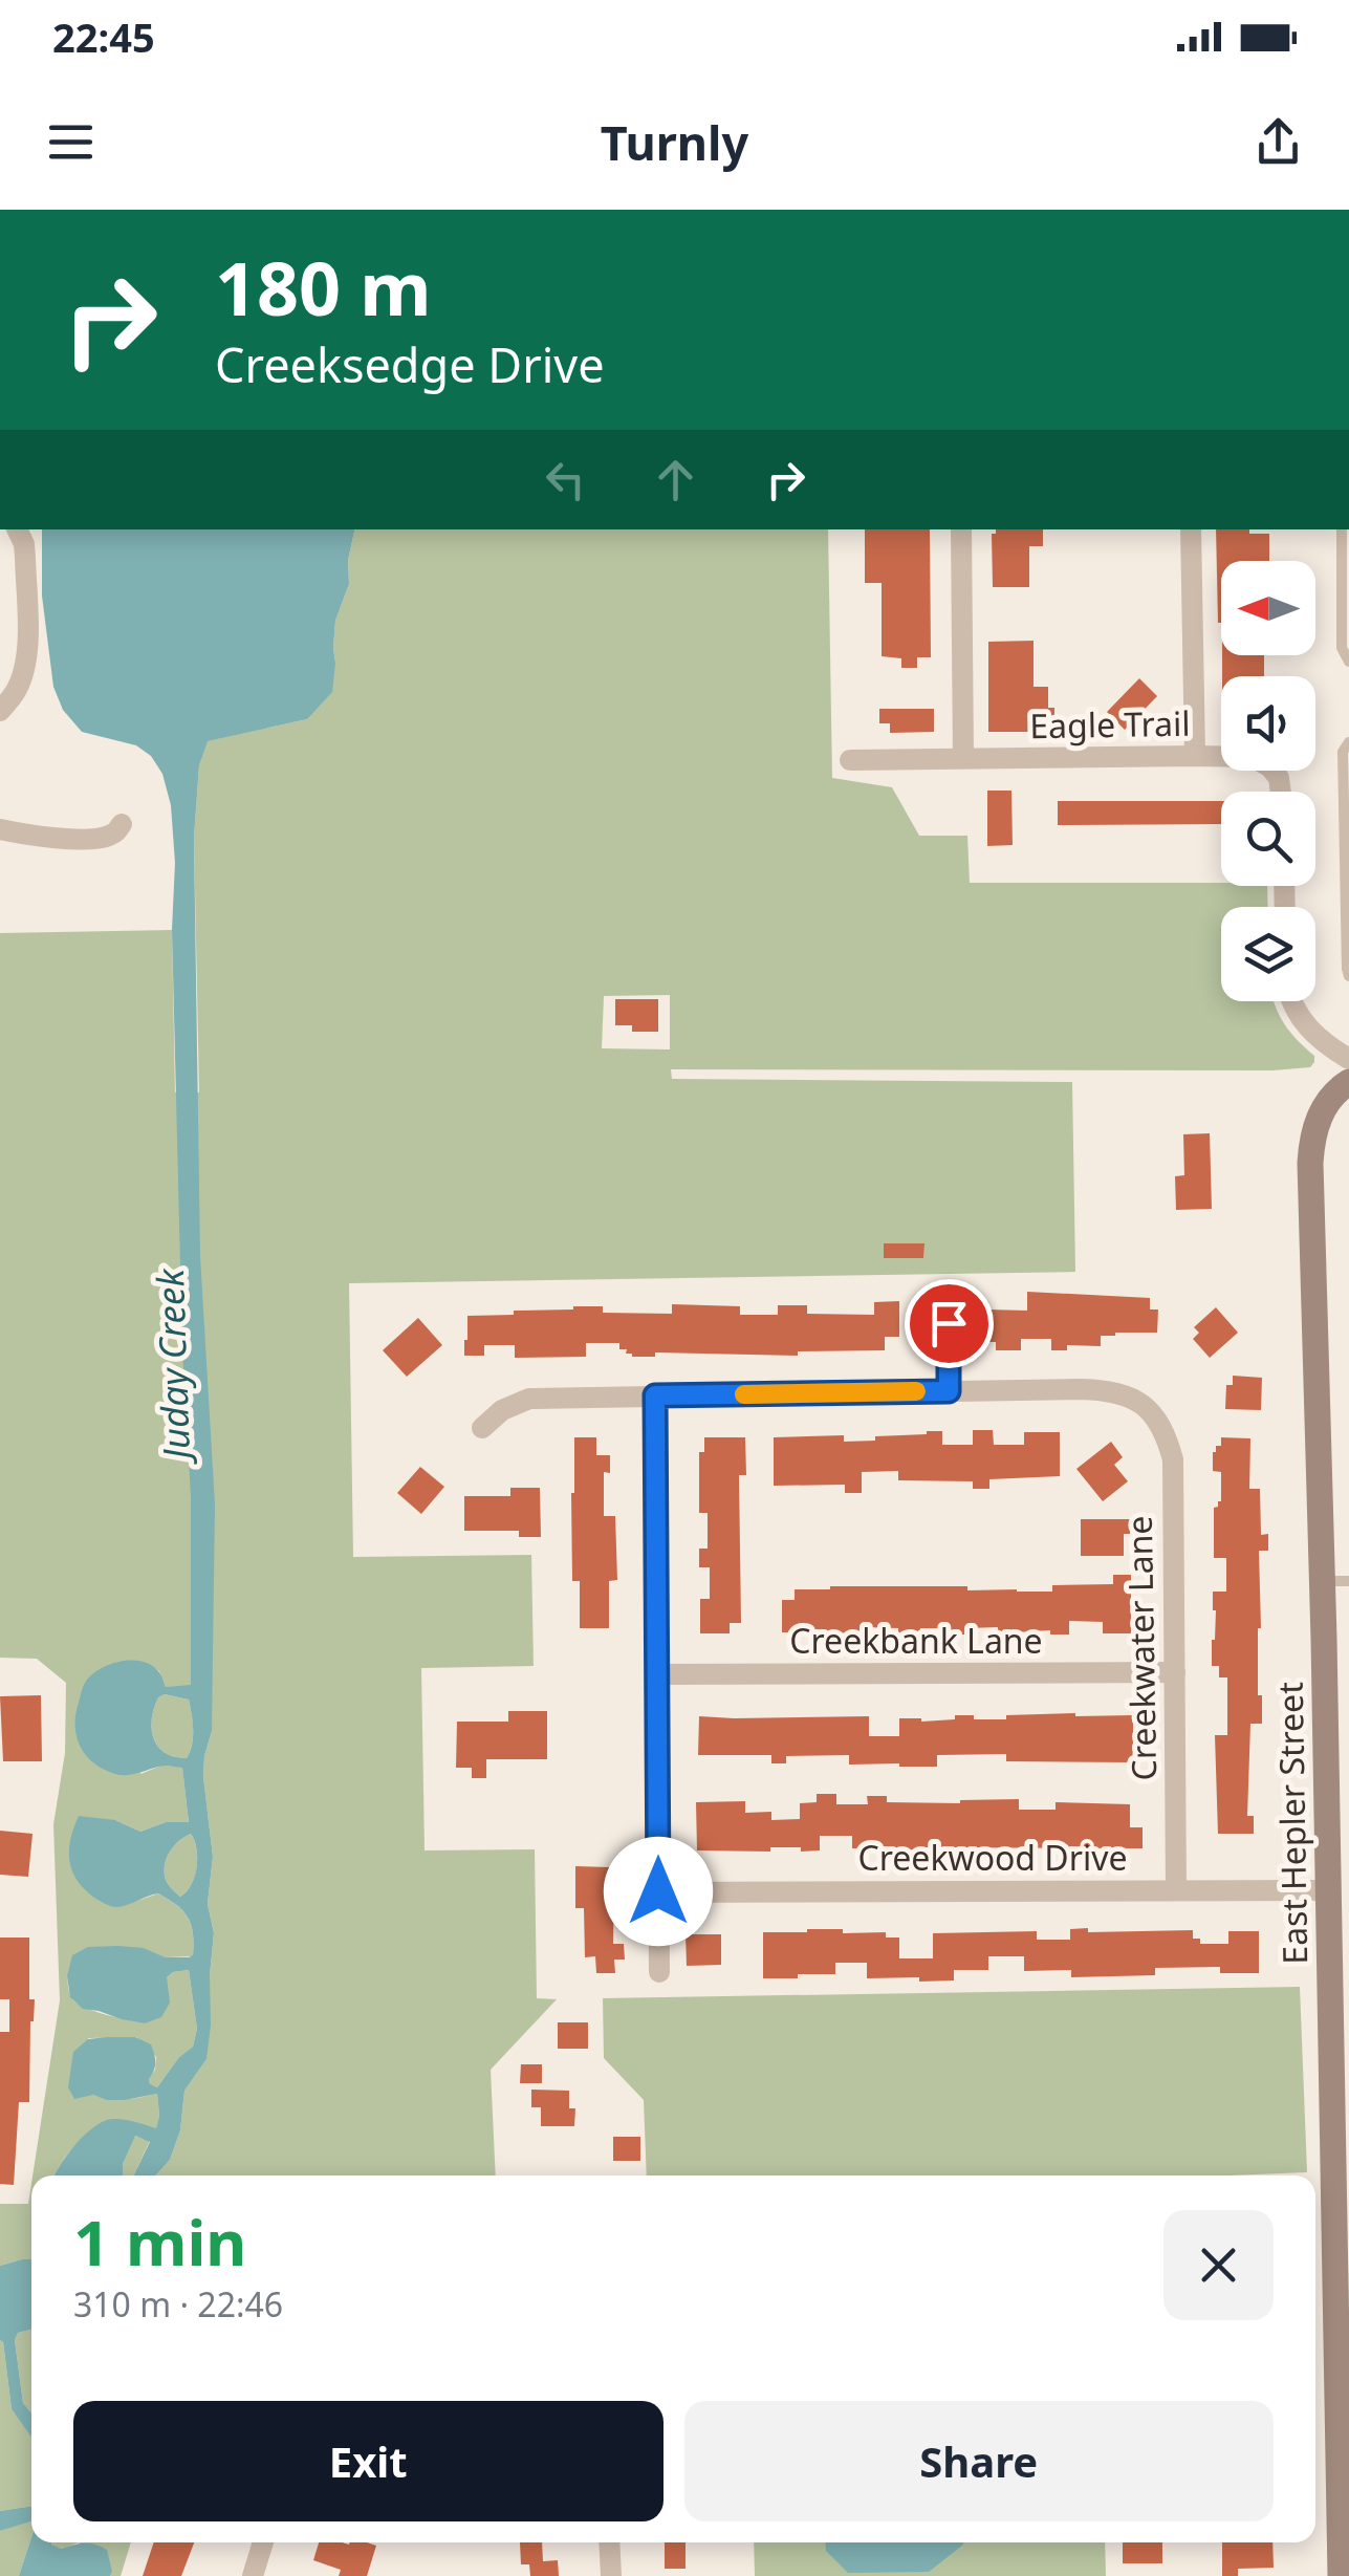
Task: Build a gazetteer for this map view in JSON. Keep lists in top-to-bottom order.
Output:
{
  "streets": {
    "street": [
      "Eagle Trail",
      "Creekbank Lane",
      "Creekwater Lane",
      "East Hepler Street",
      "Creekwood Drive"
    ]
  },
  "crossings": [
    ["Creekbank Lane", "Creekwater Lane"],
    ["Creekwater Lane", "Creekwood Drive"],
    ["East Hepler Street", "Creekwood Drive"]
  ],
  "water": ["Juday Creek"],
  "north": "left",
  "page": {
    "status": "22:45",
    "header": "Turnly",
    "turn": ["180 m", "Creeksedge Drive"],
    "heading": ["1 min", "310 m · 22:46"],
    "buttons": ["Exit", "Share"]
  }
}
